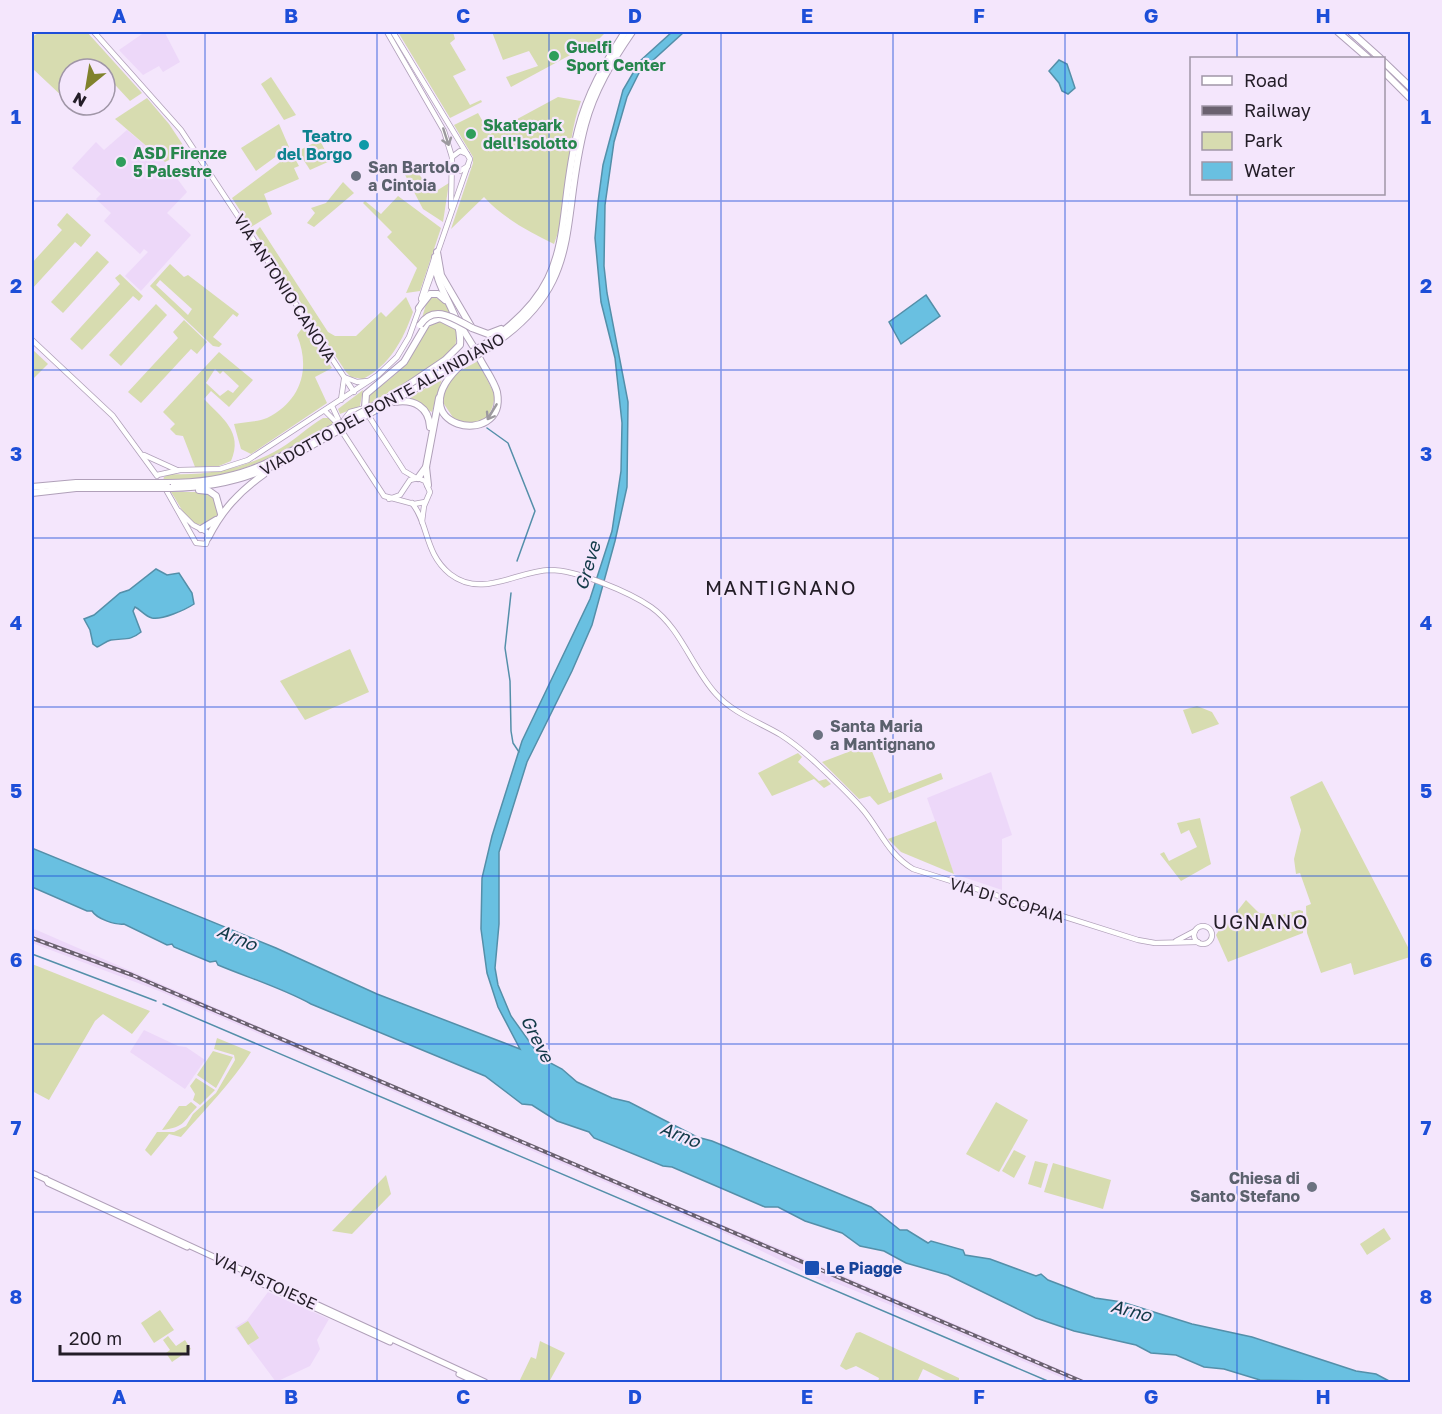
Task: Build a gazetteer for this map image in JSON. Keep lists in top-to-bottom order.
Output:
{
  "streets": {
    "highway": ["VIADOTTO DEL PONTE ALL'INDIANO"],
    "main road": ["VIA PISTOIESE"],
    "street": ["VIA ANTONIO CANOVA", "VIA DI SCOPAIA"]
  },
  "districts": ["MANTIGNANO", "UGNANO"],
  "water": ["Greve", "Arno"],
  "places": {
    "other": [
      "Guelfi Sport Center",
      "Skatepark dell'Isolotto",
      "Teatro del Borgo",
      "ASD Firenze 5 Palestre",
      "San Bartolo a Cintoia",
      "Santa Maria a Mantignano",
      "Chiesa di Santo Stefano"
    ],
    "transit": ["Le Piagge"]
  },
  "legend": [
    "Road",
    "Railway",
    "Park",
    "Water"
  ],
  "scale_bar": "200 m",
  "north": "bottom left",
  "grid": {
    "columns": [
      "A",
      "B",
      "C",
      "D",
      "E",
      "F",
      "G",
      "H"
    ],
    "rows": [
      "1",
      "2",
      "3",
      "4",
      "5",
      "6",
      "7",
      "8"
    ]
  }
}
